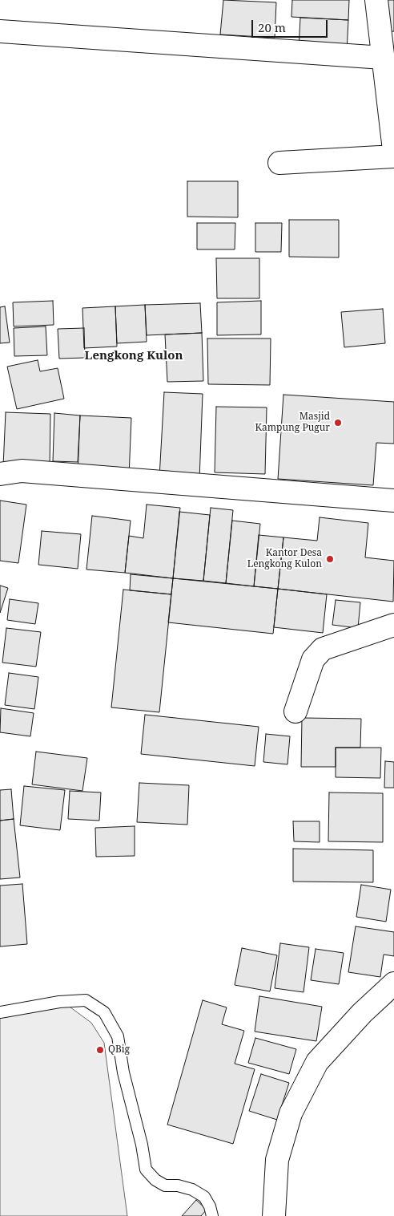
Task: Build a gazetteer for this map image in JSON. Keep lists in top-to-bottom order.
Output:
{
  "districts": ["Lengkong Kulon"],
  "places": ["Masjid Kampung Pugur", "Kantor Desa Lengkong Kulon", "QBig"],
  "scale_bar": "20 m"
}
